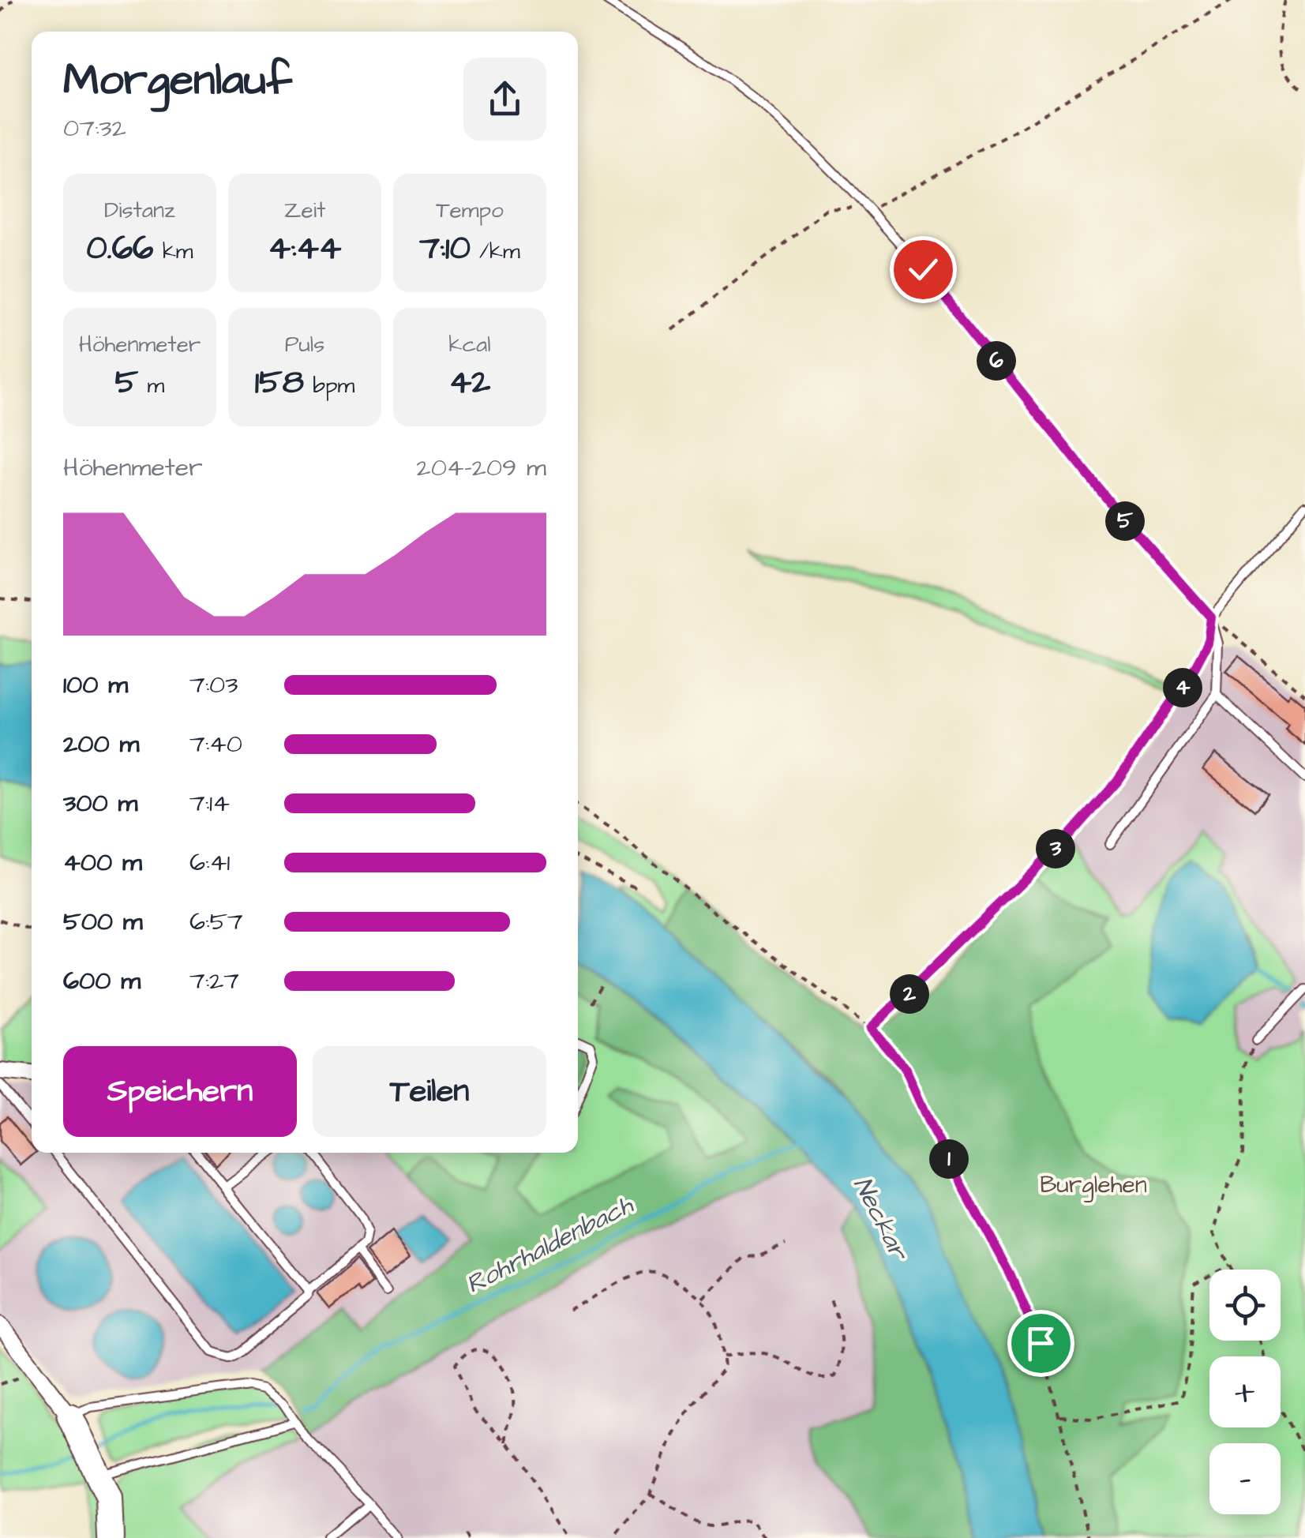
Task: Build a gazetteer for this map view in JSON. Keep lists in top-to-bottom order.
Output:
{
  "water": ["Neckar", "Rohrhaldenbach"],
  "parks": ["Burglehen"],
  "page": {
    "heading": ["Morgenlauf", "07:32"],
    "stats": [
      ["Distanz", "0.66 km"],
      ["Zeit", "4:44"],
      ["Tempo", "7:10 /km"],
      ["Höhenmeter", "5 m"],
      ["Puls", "158 bpm"],
      ["kcal", "42"]
    ],
    "pins": [
      "6",
      "5",
      "4",
      "3",
      "2",
      "1"
    ],
    "chart": ["Höhenmeter", "204–209 m"],
    "list": [
      {
        "name": "100 m",
        "note": "7:03"
      },
      {
        "name": "200 m",
        "note": "7:40"
      },
      {
        "name": "300 m",
        "note": "7:14"
      },
      {
        "name": "400 m",
        "note": "6:41"
      },
      {
        "name": "500 m",
        "note": "6:57"
      },
      {
        "name": "600 m",
        "note": "7:27"
      }
    ],
    "buttons": ["Speichern", "Teilen"],
    "map_buttons": ["+", "−"]
  }
}
